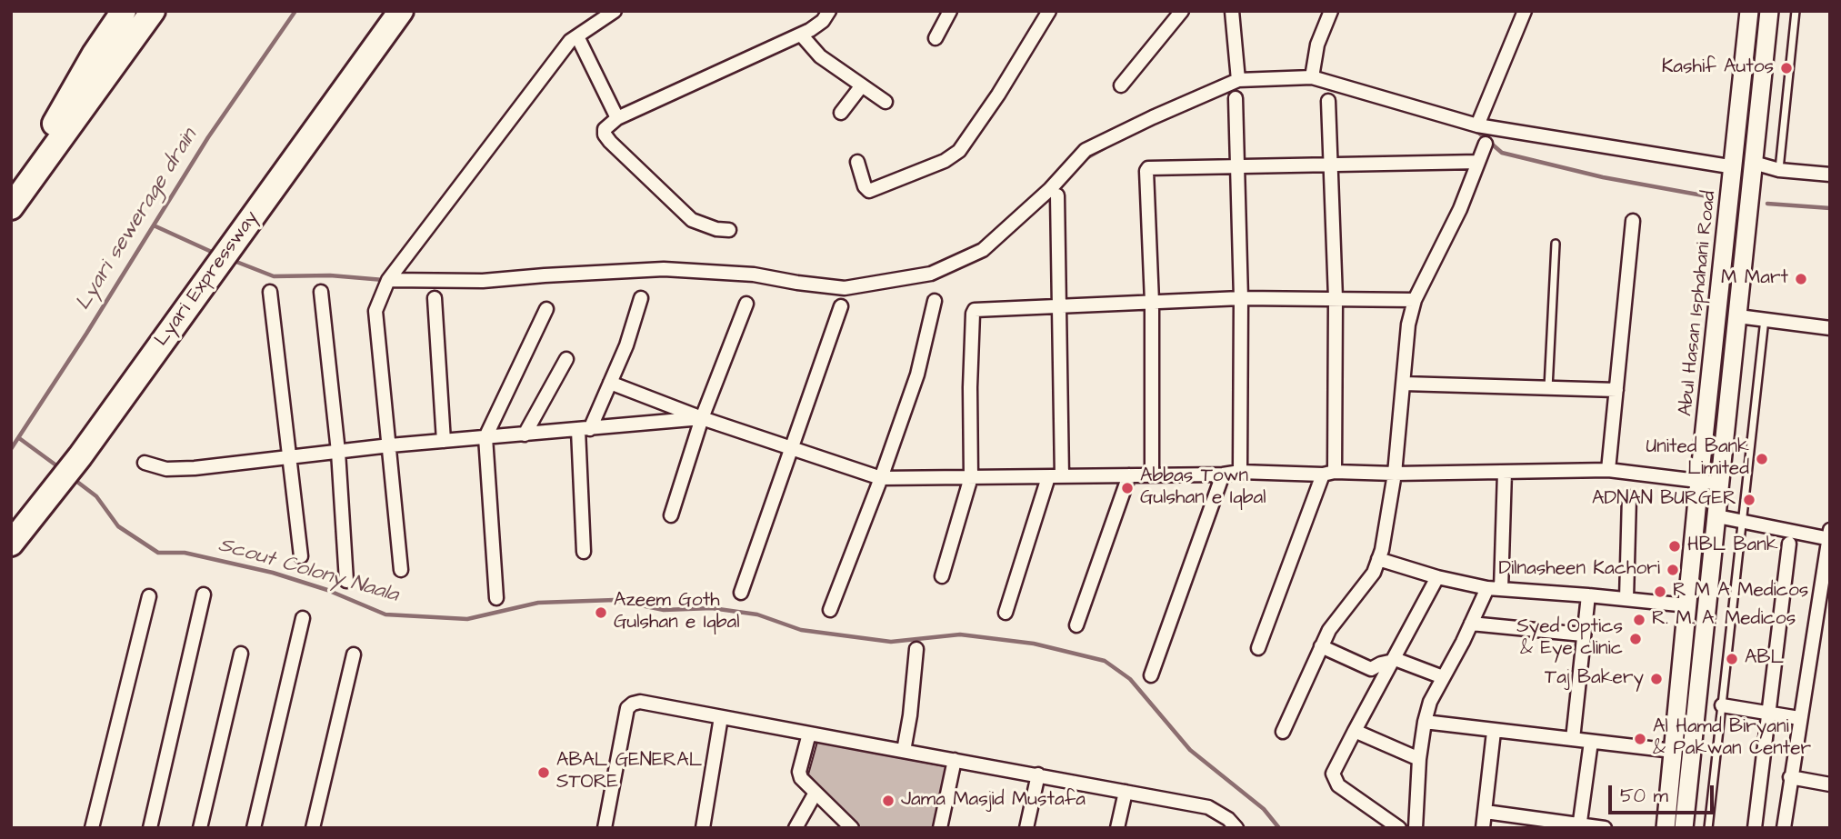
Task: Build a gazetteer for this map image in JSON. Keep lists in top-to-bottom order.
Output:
{
  "streets": {
    "highway": ["Lyari Expressway"],
    "main road": ["Abul Hasan Isphahani Road"]
  },
  "water": ["Lyari sewerage drain", "Scout Colony Naala"],
  "places": [
    "Kashif Autos",
    "M Mart",
    "United Bank Limited",
    "Abbas Town Gulshan e Iqbal",
    "ADNAN BURGER",
    "HBL Bank",
    "Dilnasheen Kachori",
    "R M A Medicos",
    "Azeem Goth Gulshan e Iqbal",
    "R. M. A. Medicos",
    "Syed Optics & Eye clinic",
    "ABL",
    "Taj Bakery",
    "Al Hamd Biryani & Pakwan Center",
    "ABAL GENERAL STORE",
    "Jama Masjid Mustafa"
  ],
  "scale_bar": "50 m"
}
